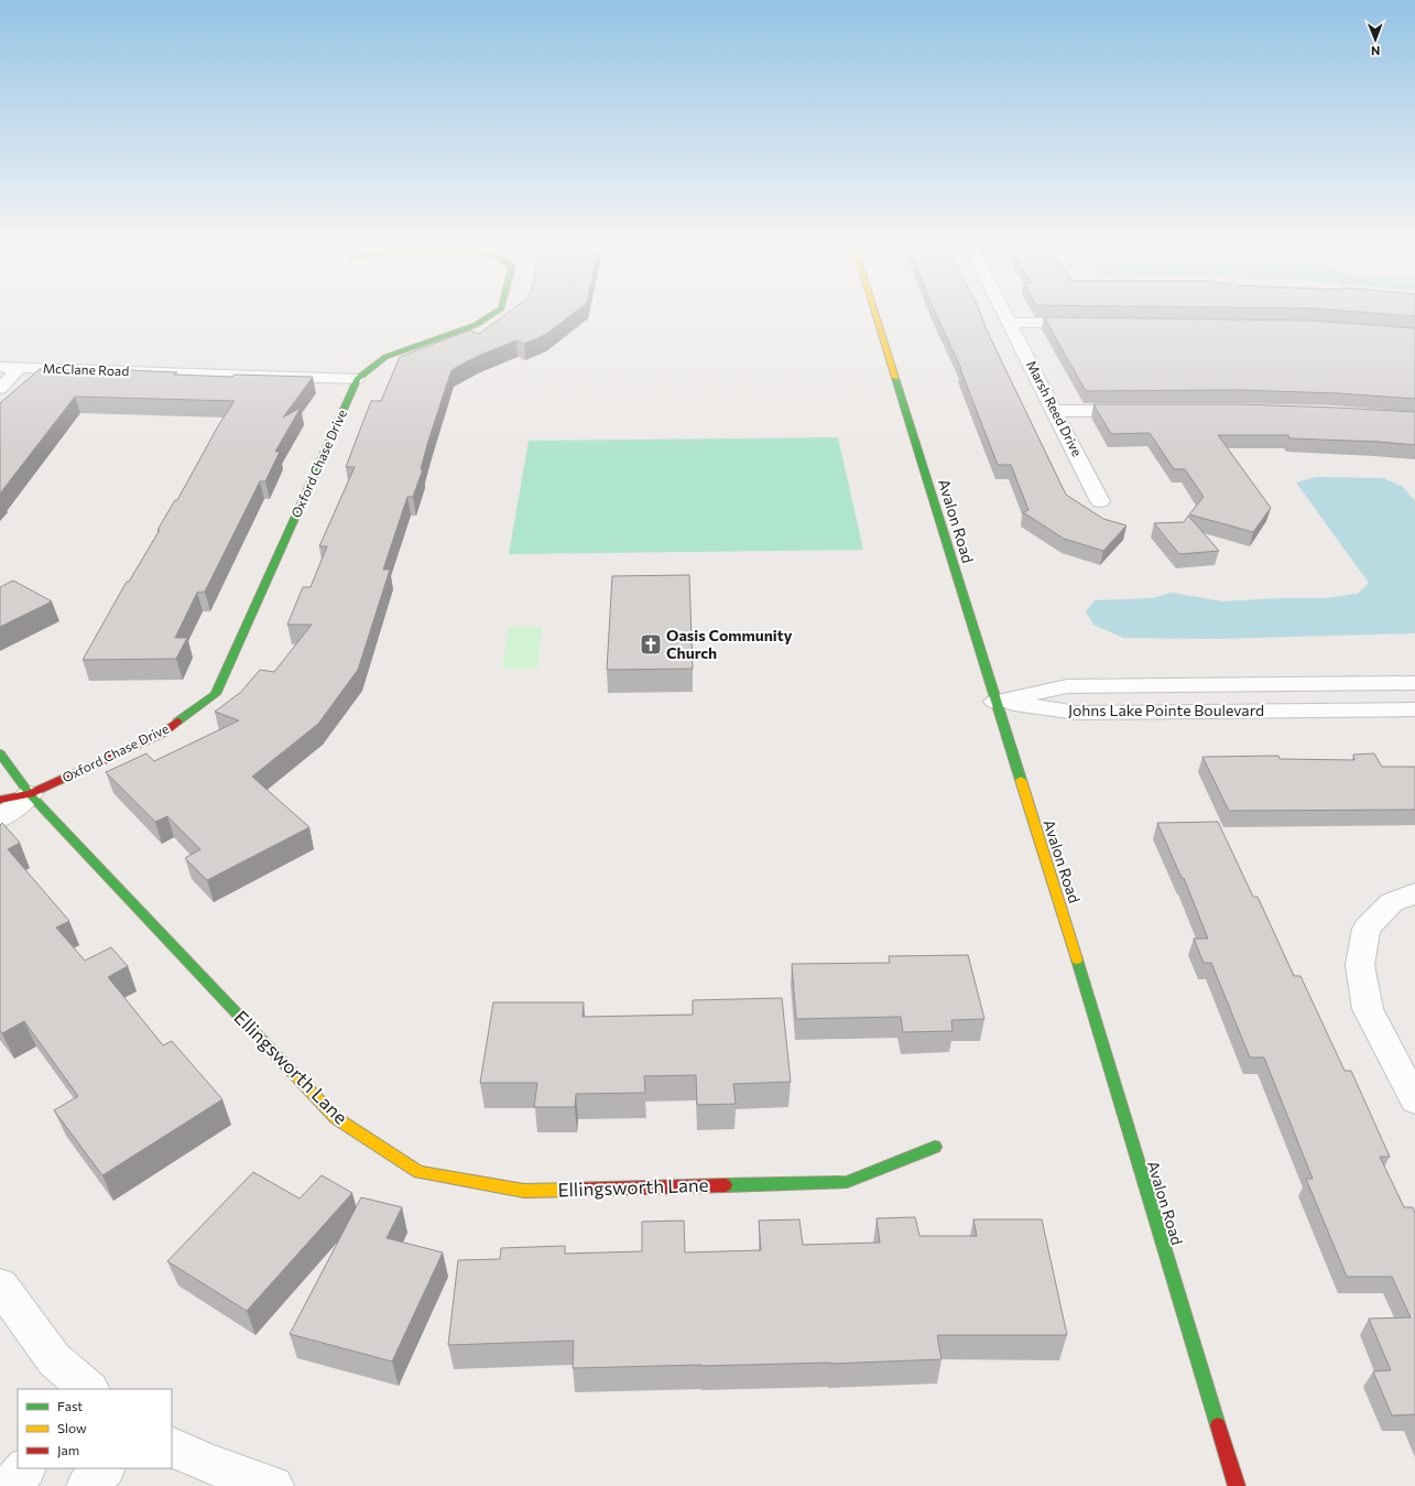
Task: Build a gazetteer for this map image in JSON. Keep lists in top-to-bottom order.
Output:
{
  "streets": {
    "street": [
      "McClane Road",
      "Marsh Reed Drive",
      "Oxford Chase Drive",
      "Avalon Road",
      "Johns Lake Pointe Boulevard",
      "Ellingsworth Lane"
    ]
  },
  "crossings": [
    ["McClane Road", "Oxford Chase Drive"],
    ["Oxford Chase Drive", "Ellingsworth Lane"],
    ["Avalon Road", "Johns Lake Pointe Boulevard"]
  ],
  "places": {
    "church": ["Oasis Community Church"]
  },
  "legend": ["Fast", "Slow", "Jam"],
  "north": "bottom"
}
